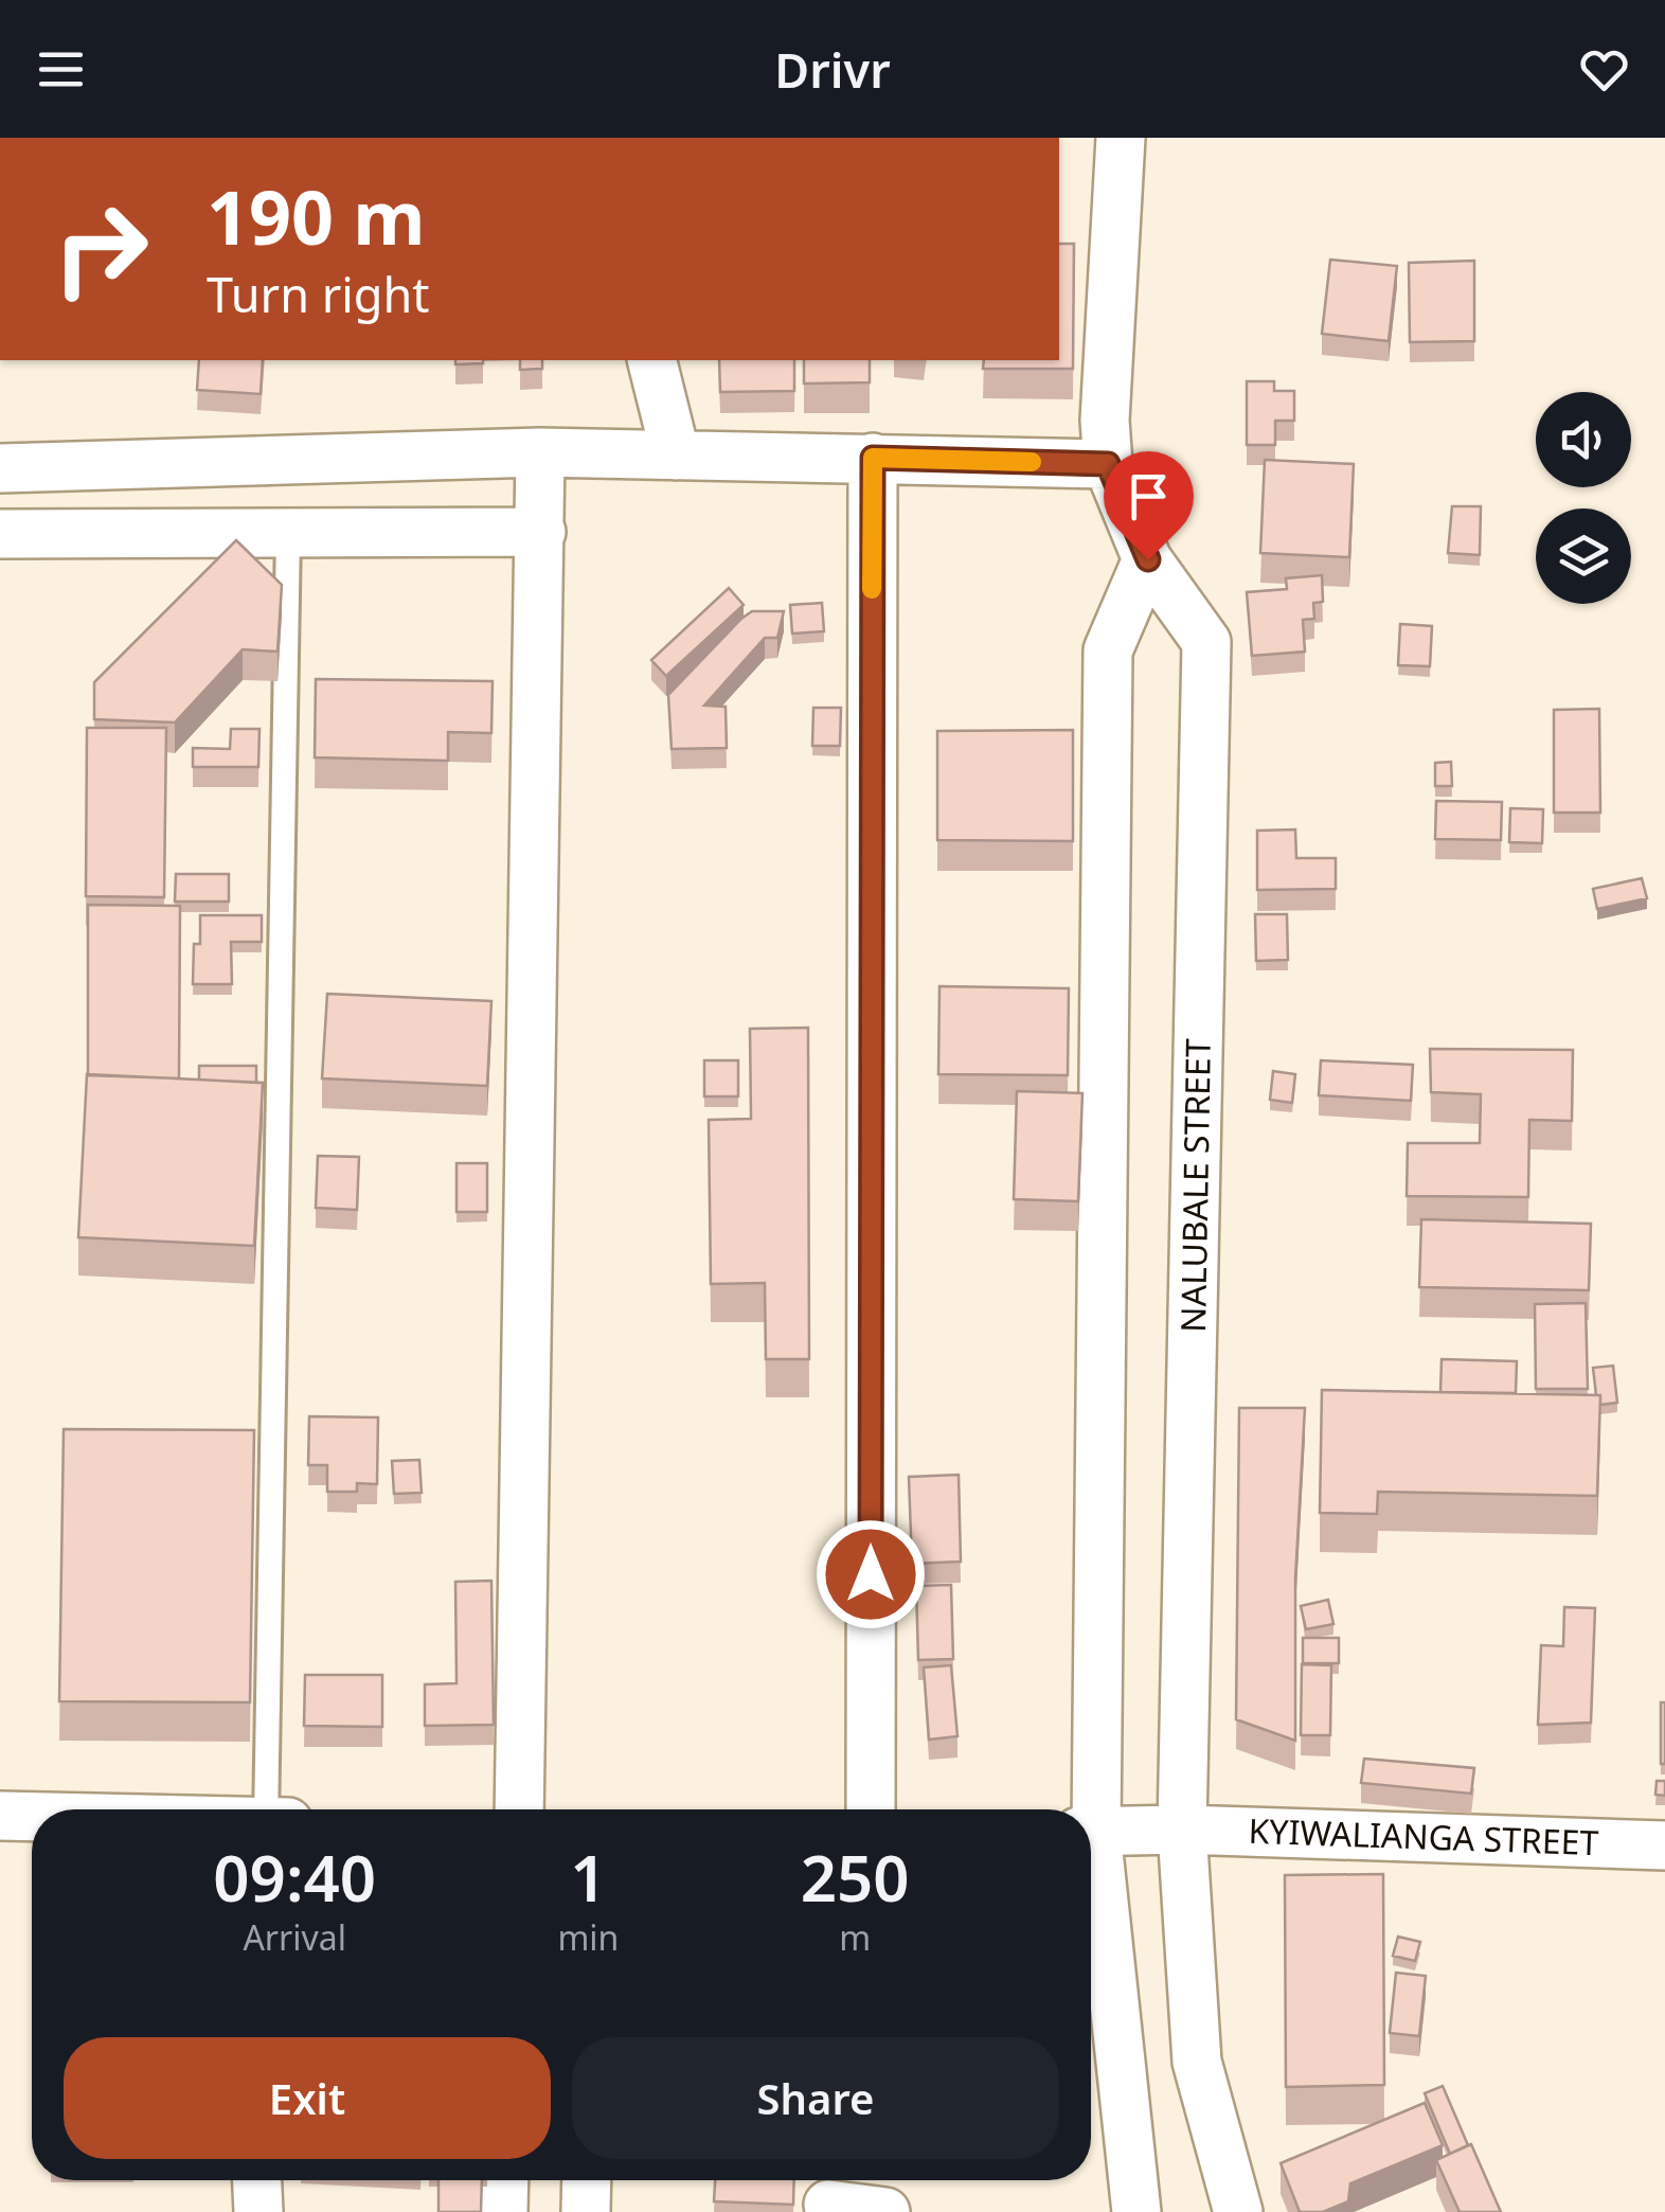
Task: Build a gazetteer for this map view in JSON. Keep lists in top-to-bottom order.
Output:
{
  "streets": {
    "street": ["NALUBALE STREET", "KYIWALIANGA STREET"]
  },
  "crossings": [
    ["NALUBALE STREET", "KYIWALIANGA STREET"]
  ],
  "page": {
    "header": "Drivr",
    "turn": ["190 m", "Turn right"],
    "eta": [
      "09:40",
      "Arrival",
      "1",
      "min",
      "250",
      "m"
    ],
    "buttons": ["Exit", "Share"]
  }
}
